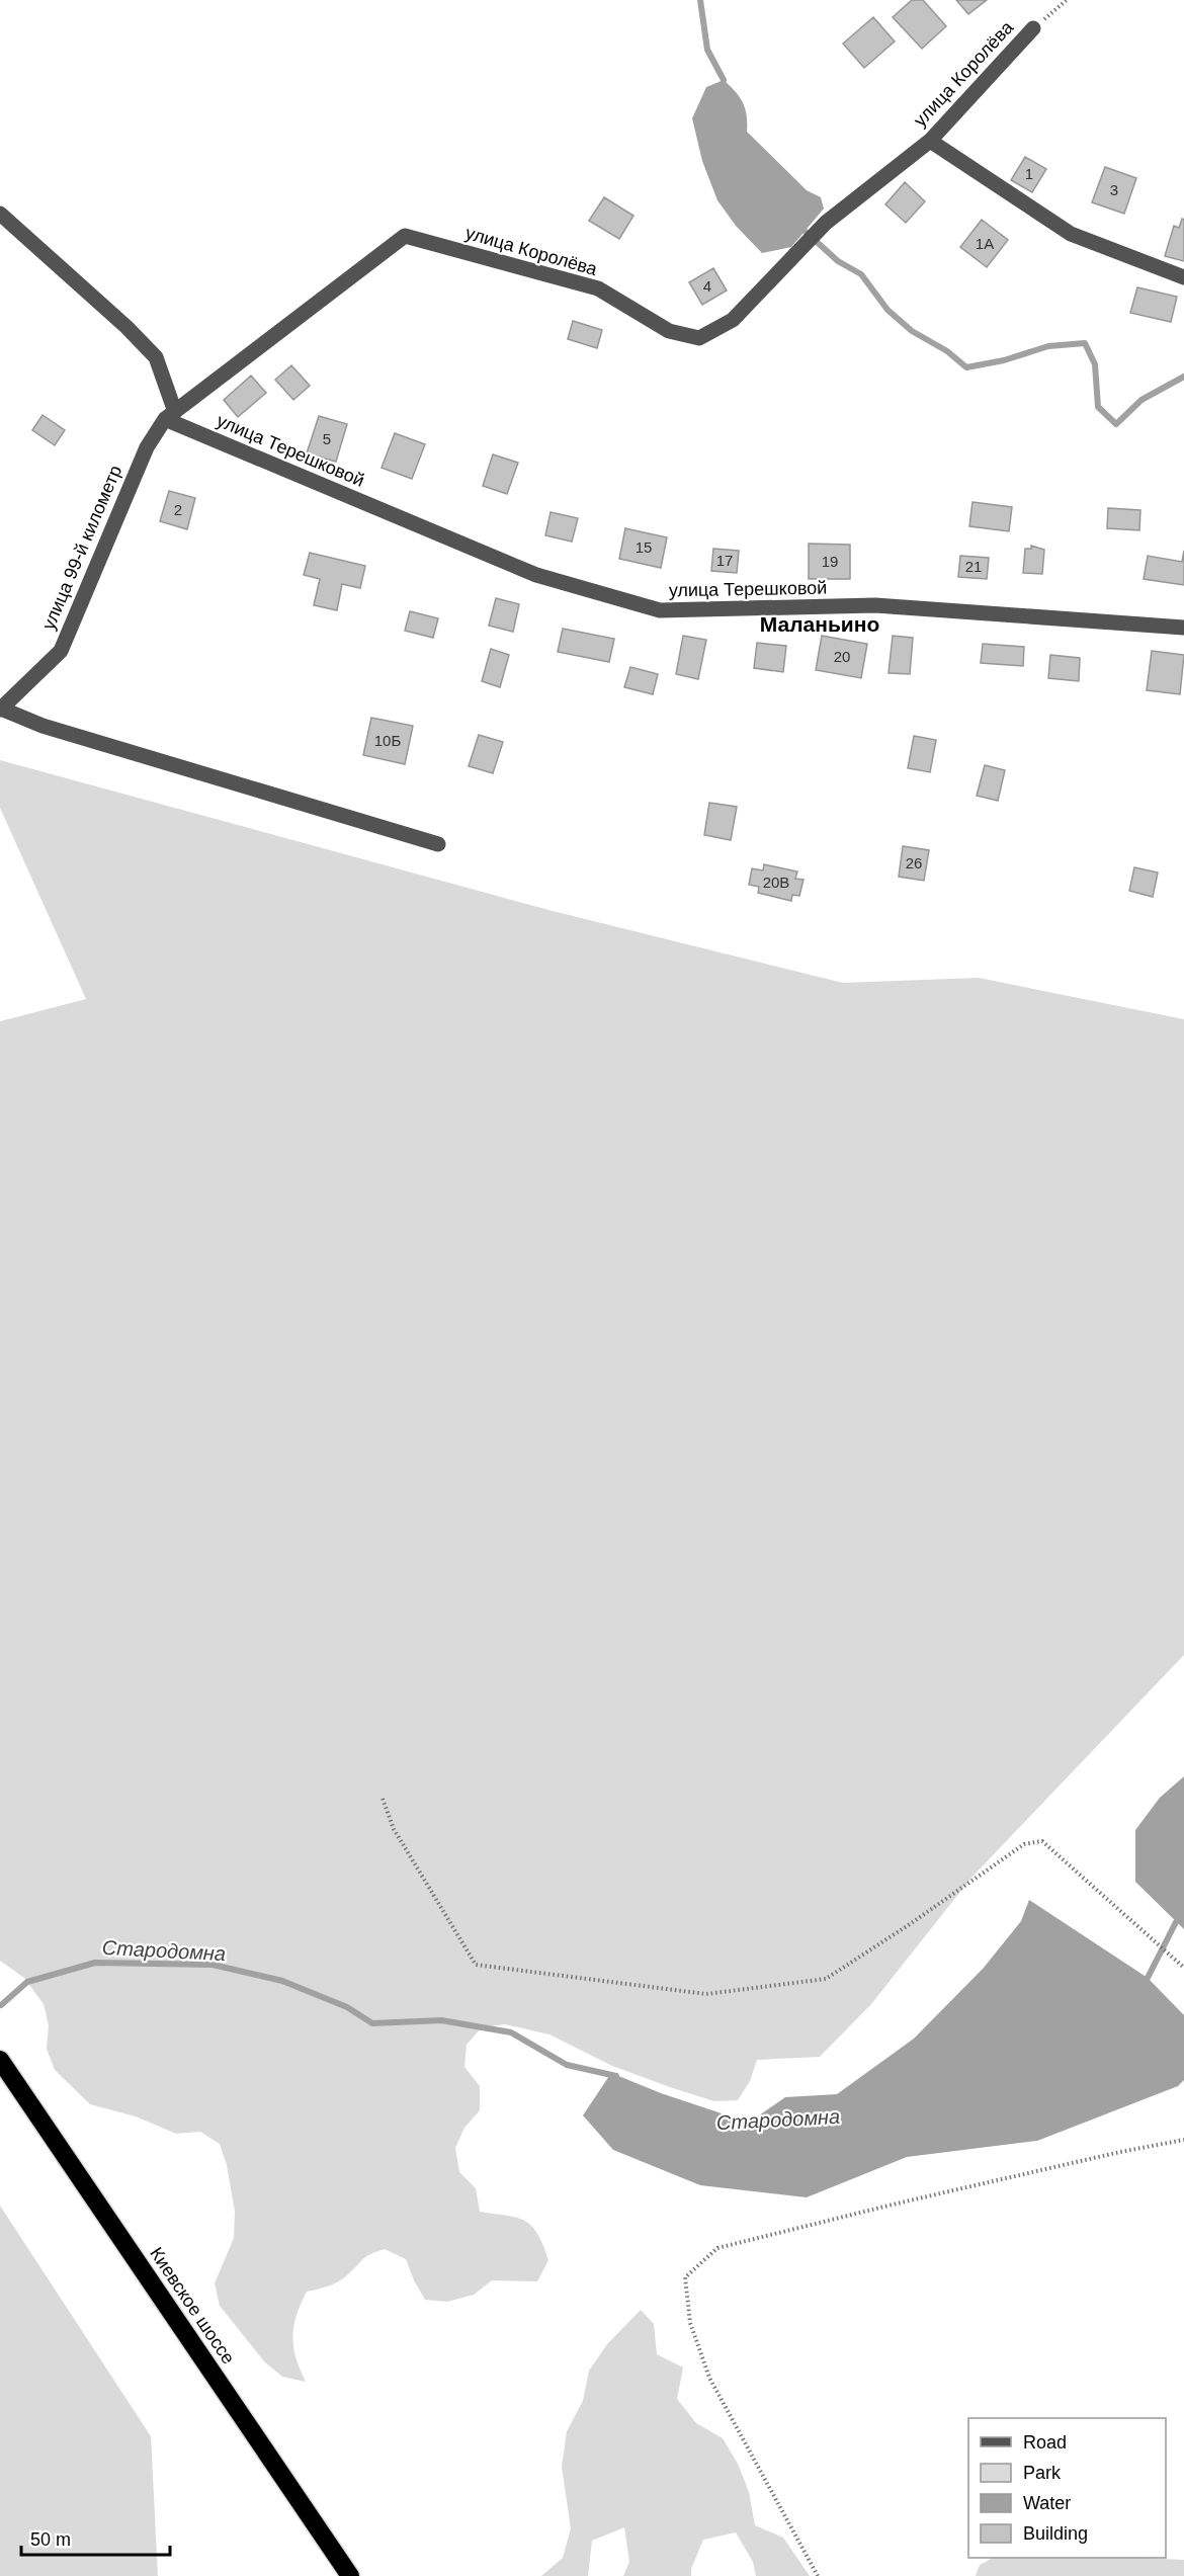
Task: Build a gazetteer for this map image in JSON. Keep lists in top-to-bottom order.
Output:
{
  "streets": {
    "highway": ["Киевское шоссе"],
    "street": ["улица Королёва", "улица Терешковой", "улица 99-й километр"]
  },
  "crossings": [
    ["улица Королёва", "улица Терешковой"],
    ["улица Королёва", "улица 99-й километр"],
    ["улица Терешковой", "улица 99-й километр"]
  ],
  "districts": ["Маланьино"],
  "water": ["Стародомна"],
  "house_numbers": [
    "1",
    "3",
    "1А",
    "4",
    "5",
    "2",
    "15",
    "17",
    "19",
    "21",
    "20",
    "10Б",
    "26",
    "20В"
  ],
  "legend": [
    "Road",
    "Park",
    "Water",
    "Building"
  ],
  "scale_bar": "50 m"
}
